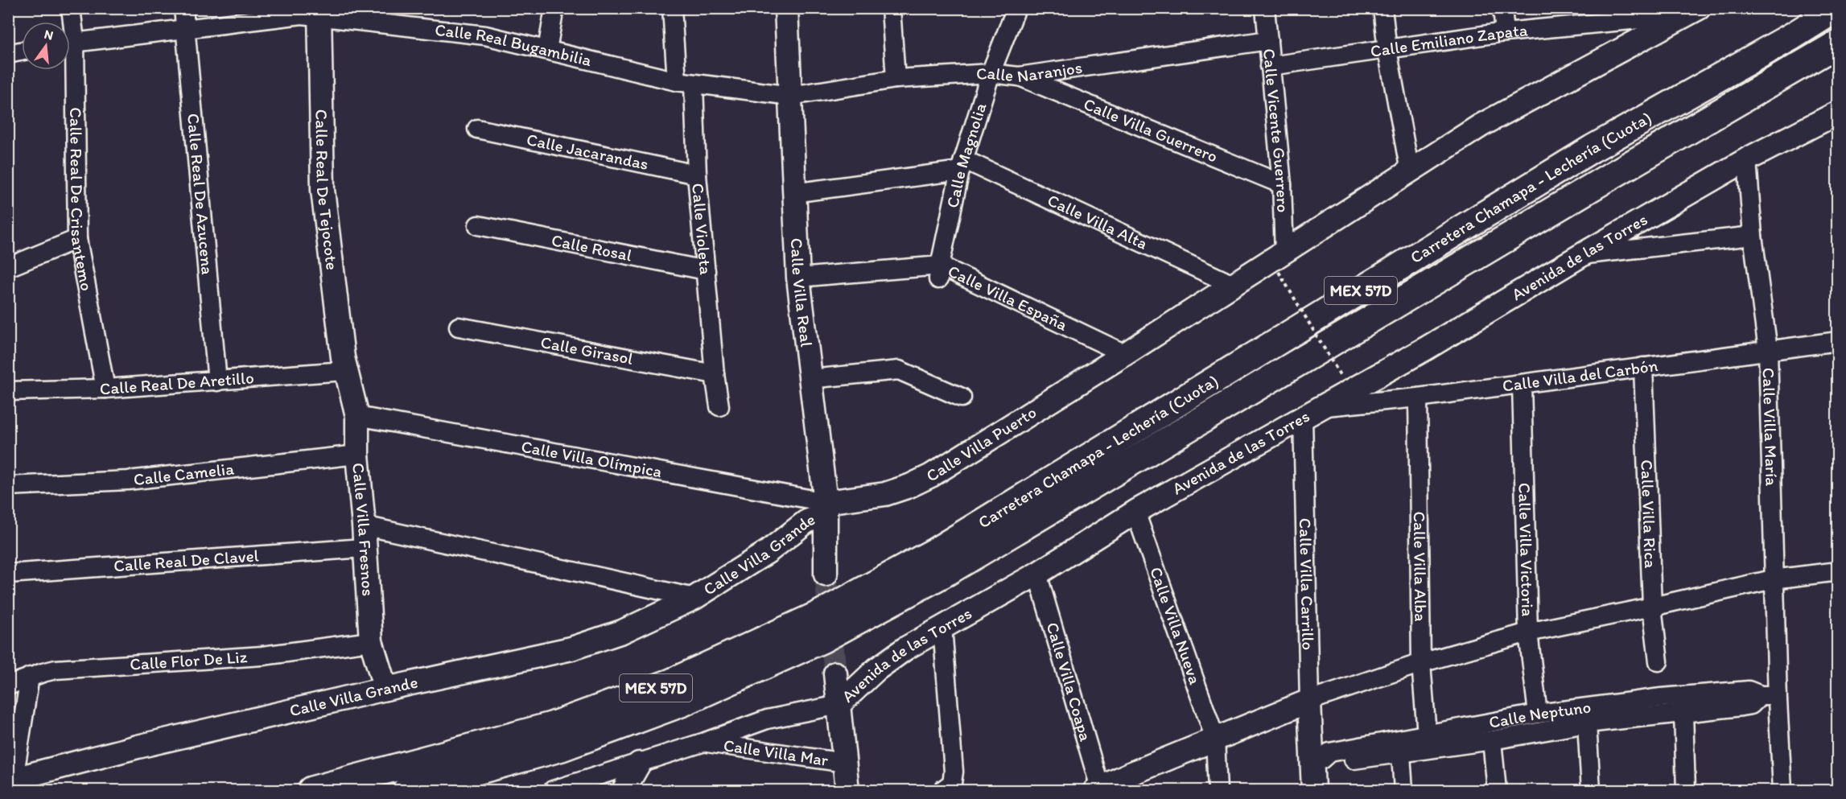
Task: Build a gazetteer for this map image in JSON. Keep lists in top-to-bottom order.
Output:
{
  "streets": {
    "highway": ["Carretera Chamapa - Lechería (Cuota)", "MEX 57D"],
    "street": [
      "Calle Emiliano Zapata",
      "Calle Real Bugambilia",
      "Calle Naranjos",
      "Calle Villa Guerrero",
      "Calle Vicente Guerrero",
      "Calle Jacarandas",
      "Calle Magnolia",
      "Calle Real De Tejocote",
      "Calle Real De Azucena",
      "Calle Real De Crisantemo",
      "Calle Villa Alta",
      "Calle Violeta",
      "Calle Rosal",
      "Avenida de las Torres",
      "Calle Villa Real",
      "Calle Villa España",
      "Calle Girasol",
      "Calle Villa del Carbón",
      "Calle Real De Aretillo",
      "Calle Villa María",
      "Calle Villa Puerto",
      "Calle Villa Olímpica",
      "Calle Camelia",
      "Calle Villa Rica",
      "Calle Villa Fresnos",
      "Calle Villa Victoria",
      "Calle Villa Grande",
      "Calle Real De Clavel",
      "Calle Villa Alba",
      "Calle Villa Carrillo",
      "Calle Villa Nueva",
      "Calle Flor De Liz",
      "Calle Villa Coapa",
      "Calle Neptuno",
      "Calle Villa Mar"
    ]
  },
  "crossings": [
    ["Calle Emiliano Zapata", "Calle Vicente Guerrero"],
    ["Calle Real Bugambilia", "Calle Naranjos"],
    ["Calle Real Bugambilia", "Calle Real De Tejocote"],
    ["Calle Real Bugambilia", "Calle Real De Azucena"],
    ["Calle Real Bugambilia", "Calle Violeta"],
    ["Calle Real Bugambilia", "Calle Villa Real"],
    ["Calle Naranjos", "Calle Villa Guerrero"],
    ["Calle Naranjos", "Calle Vicente Guerrero"],
    ["Calle Naranjos", "Calle Magnolia"],
    ["Calle Naranjos", "Calle Villa Real"],
    ["Calle Villa Guerrero", "Calle Vicente Guerrero"],
    ["Calle Vicente Guerrero", "Calle Villa Puerto"],
    ["Calle Jacarandas", "Calle Violeta"],
    ["Calle Magnolia", "Calle Villa Alta"],
    ["Calle Magnolia", "Calle Villa España"],
    ["Calle Real De Tejocote", "Calle Real De Aretillo"],
    ["Calle Real De Tejocote", "Calle Villa Fresnos"],
    ["Calle Real De Azucena", "Calle Real De Aretillo"],
    ["Calle Real De Crisantemo", "Calle Real De Aretillo"],
    ["Calle Villa Alta", "Calle Villa Puerto"],
    ["Calle Violeta", "Calle Rosal"],
    ["Calle Violeta", "Calle Girasol"],
    ["Avenida de las Torres", "Calle Villa del Carbón"],
    ["Avenida de las Torres", "Calle Villa María"],
    ["Avenida de las Torres", "Calle Villa Carrillo"],
    ["Avenida de las Torres", "Calle Villa Nueva"],
    ["Avenida de las Torres", "Calle Villa Coapa"],
    ["Avenida de las Torres", "Calle Villa Mar"],
    ["Calle Villa Real", "Calle Villa España"],
    ["Calle Villa Real", "Calle Villa Puerto"],
    ["Calle Villa Real", "Calle Villa Olímpica"],
    ["Calle Villa Real", "Calle Villa Grande"],
    ["Calle Villa España", "Calle Villa Puerto"],
    ["Calle Villa del Carbón", "Calle Villa María"],
    ["Calle Villa del Carbón", "Calle Villa Rica"],
    ["Calle Villa del Carbón", "Calle Villa Victoria"],
    ["Calle Villa del Carbón", "Calle Villa Alba"],
    ["Calle Villa del Carbón", "Calle Villa Carrillo"],
    ["Calle Real De Aretillo", "Calle Villa Fresnos"],
    ["Calle Villa María", "Calle Neptuno"],
    ["Calle Villa Puerto", "Calle Villa Olímpica"],
    ["Calle Villa Puerto", "Calle Villa Grande"],
    ["Calle Villa Olímpica", "Calle Villa Fresnos"],
    ["Calle Villa Olímpica", "Calle Villa Grande"],
    ["Calle Camelia", "Calle Villa Fresnos"],
    ["Calle Villa Fresnos", "Calle Villa Grande"],
    ["Calle Villa Fresnos", "Calle Real De Clavel"],
    ["Calle Villa Fresnos", "Calle Flor De Liz"],
    ["Calle Villa Victoria", "Calle Neptuno"],
    ["Calle Villa Grande", "Calle Real De Clavel"],
    ["Calle Villa Alba", "Calle Neptuno"],
    ["Calle Villa Carrillo", "Calle Neptuno"]
  ],
  "north": "top"
}
